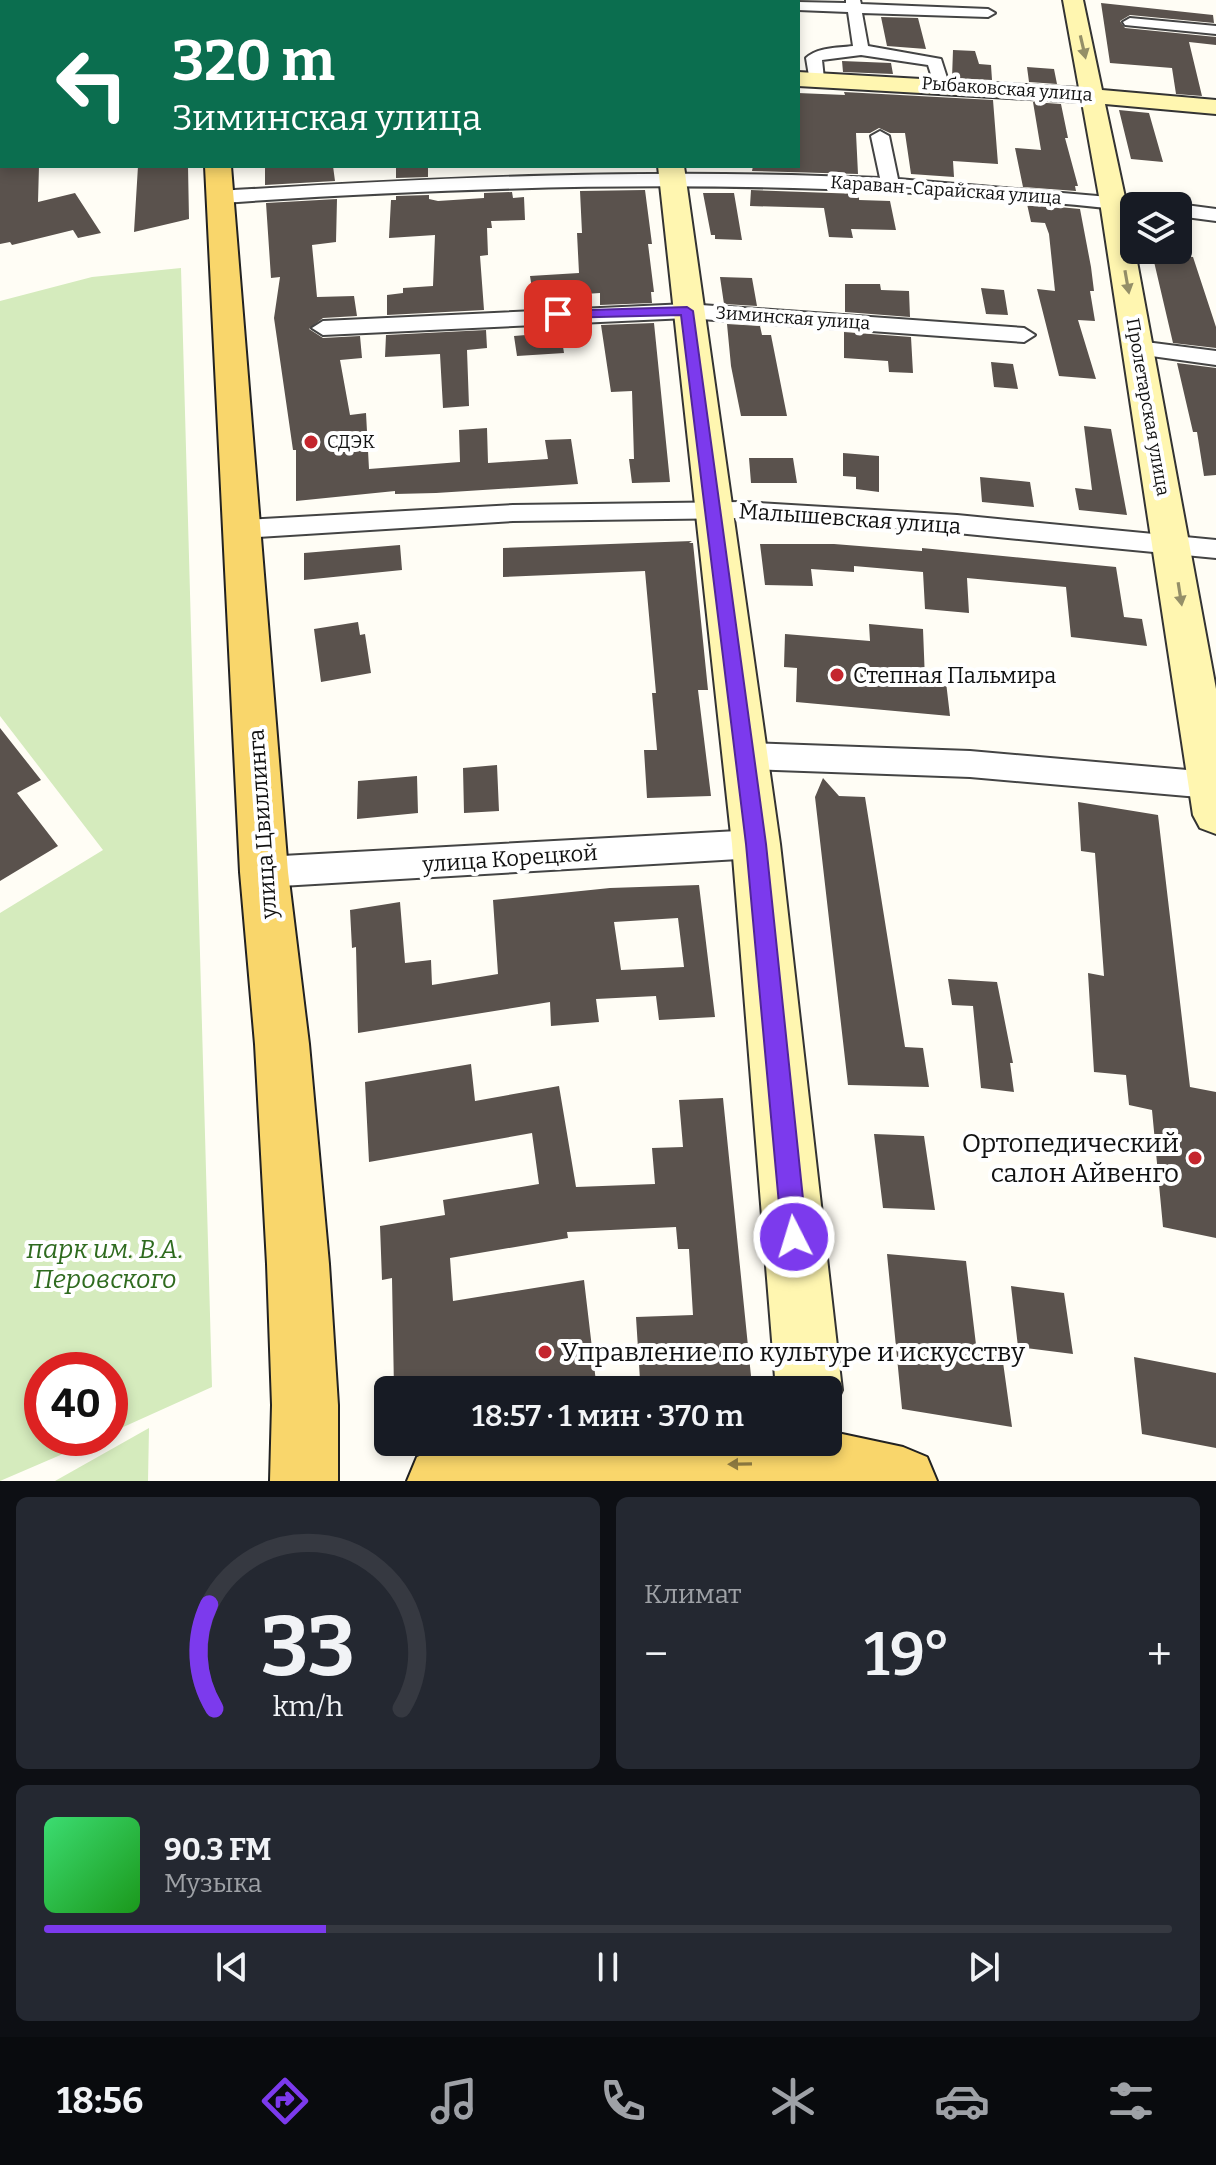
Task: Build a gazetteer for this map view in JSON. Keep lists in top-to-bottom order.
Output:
{
  "streets": {
    "main road": ["Рыбаковская улица", "Пролетарская улица", "улица Цвиллинга"],
    "street": [
      "Караван-Сарайская улица",
      "Зиминская улица",
      "Малышевская улица",
      "улица Корецкой"
    ]
  },
  "crossings": [
    ["Рыбаковская улица", "Пролетарская улица"],
    ["Караван-Сарайская улица", "улица Цвиллинга"],
    ["Пролетарская улица", "Малышевская улица"],
    ["Малышевская улица", "улица Цвиллинга"],
    ["улица Цвиллинга", "улица Корецкой"]
  ],
  "one_way": ["Пролетарская улица"],
  "parks": ["парк им. В.А. Перовского"],
  "places": [
    "СДЭК",
    "Степная Пальмира",
    "Ортопедический салон Айвенго",
    "Управление по культуре и искусству"
  ],
  "page": {
    "turn": ["320 m", "Зиминская улица"],
    "limit": "40",
    "trip": "18:57 · 1 мин · 370 m",
    "tile": "Климат",
    "heat": ["−", "19°", "+"],
    "song": ["90.3 FM", "Музыка"],
    "tabs": "18:56",
    "gauge": ["33", "km/h"]
  }
}
